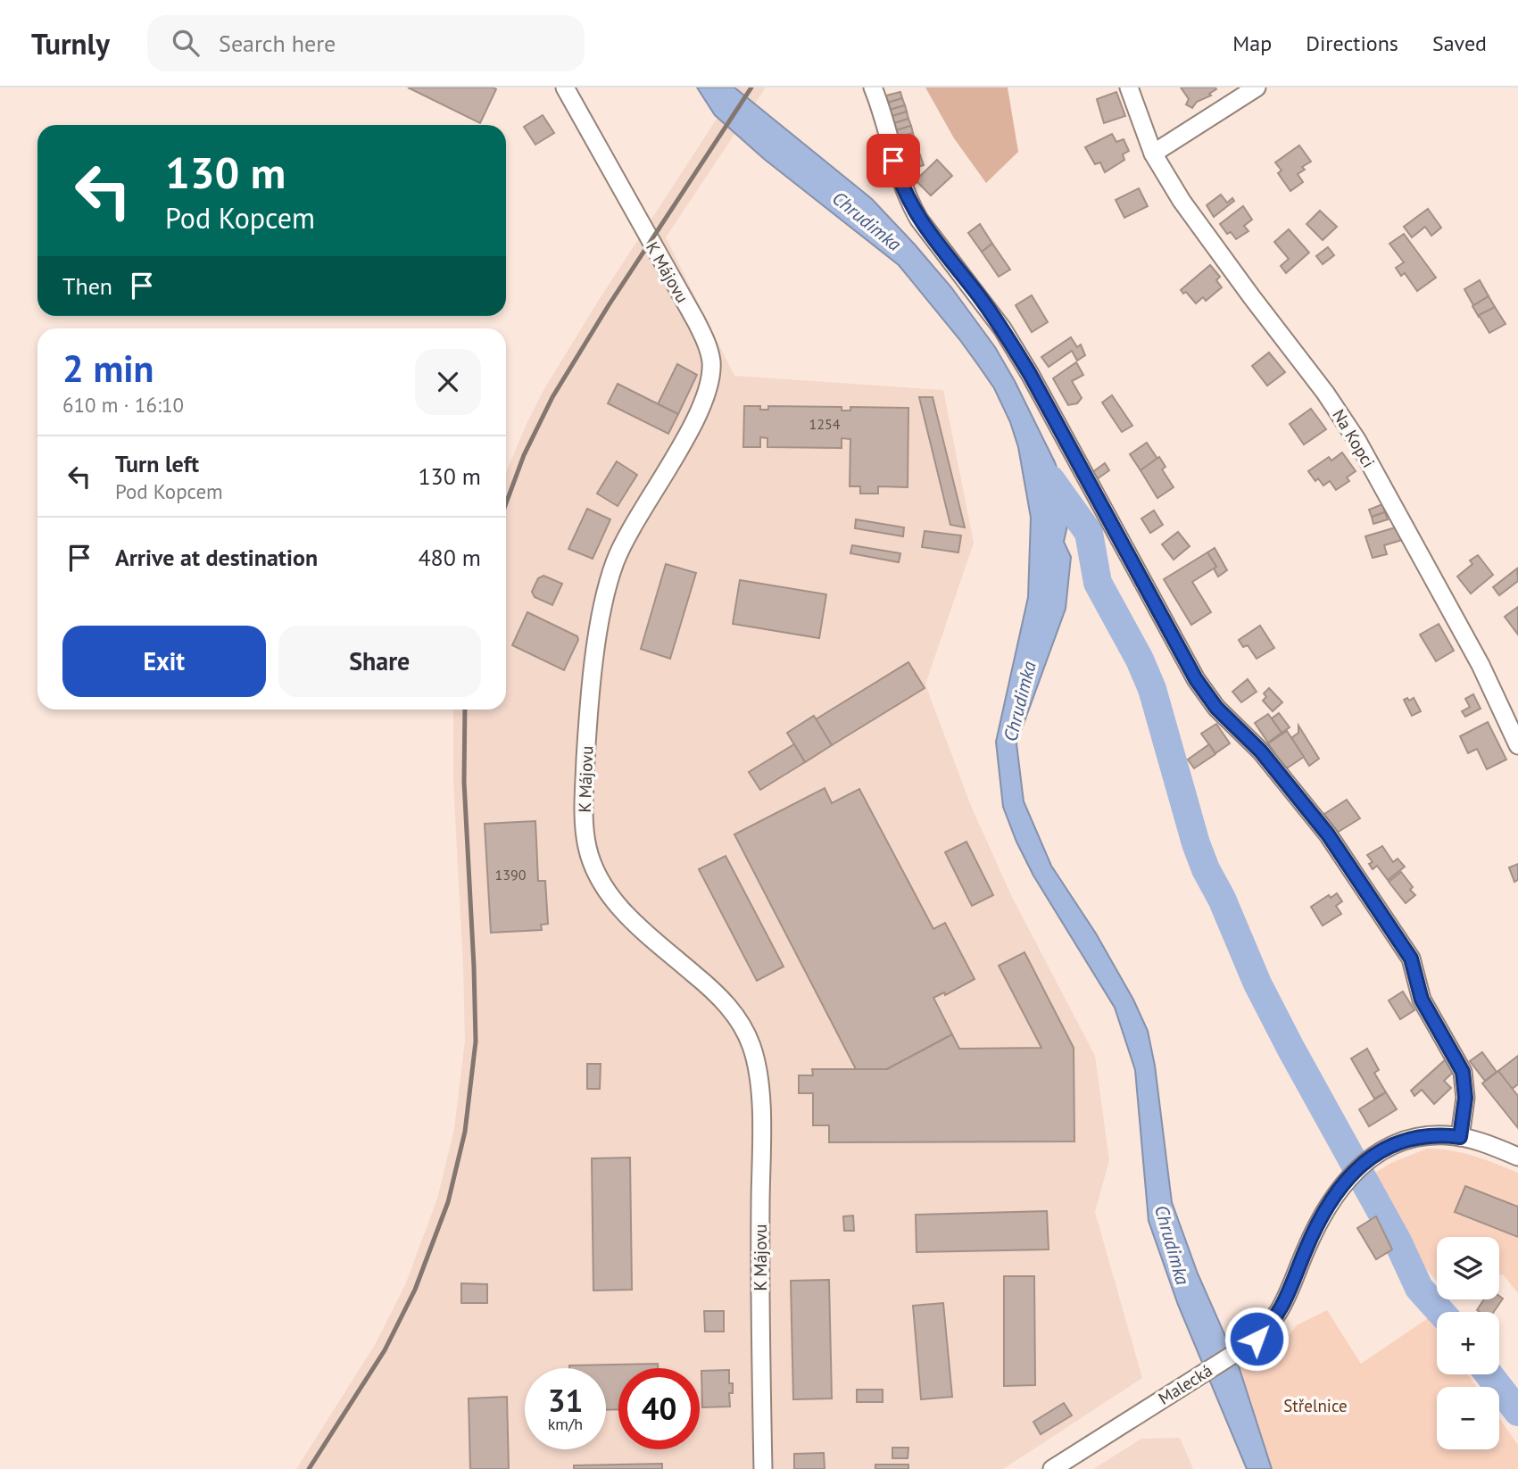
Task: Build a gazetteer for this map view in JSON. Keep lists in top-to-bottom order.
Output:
{
  "streets": {
    "street": ["K Májovu", "Na Kopci", "Malecká"]
  },
  "water": ["Chrudimka"],
  "parks": ["Střelnice"],
  "house_numbers": ["1254", "1390"],
  "page": {
    "header": "Turnly",
    "search": "Search here",
    "nav": ["Map", "Directions", "Saved"],
    "turn": ["130 m", "Pod Kopcem"],
    "then": "Then",
    "heading": ["2 min", "610 m · 16:10"],
    "list": [
      {
        "name": "Turn left",
        "note": "Pod Kopcem",
        "value": "130 m"
      },
      {
        "name": "Arrive at destination",
        "value": "480 m"
      }
    ],
    "buttons": ["Exit", "Share"],
    "map_buttons": ["+", "−"],
    "speed": "31 km/h",
    "limit": "40"
  }
}
